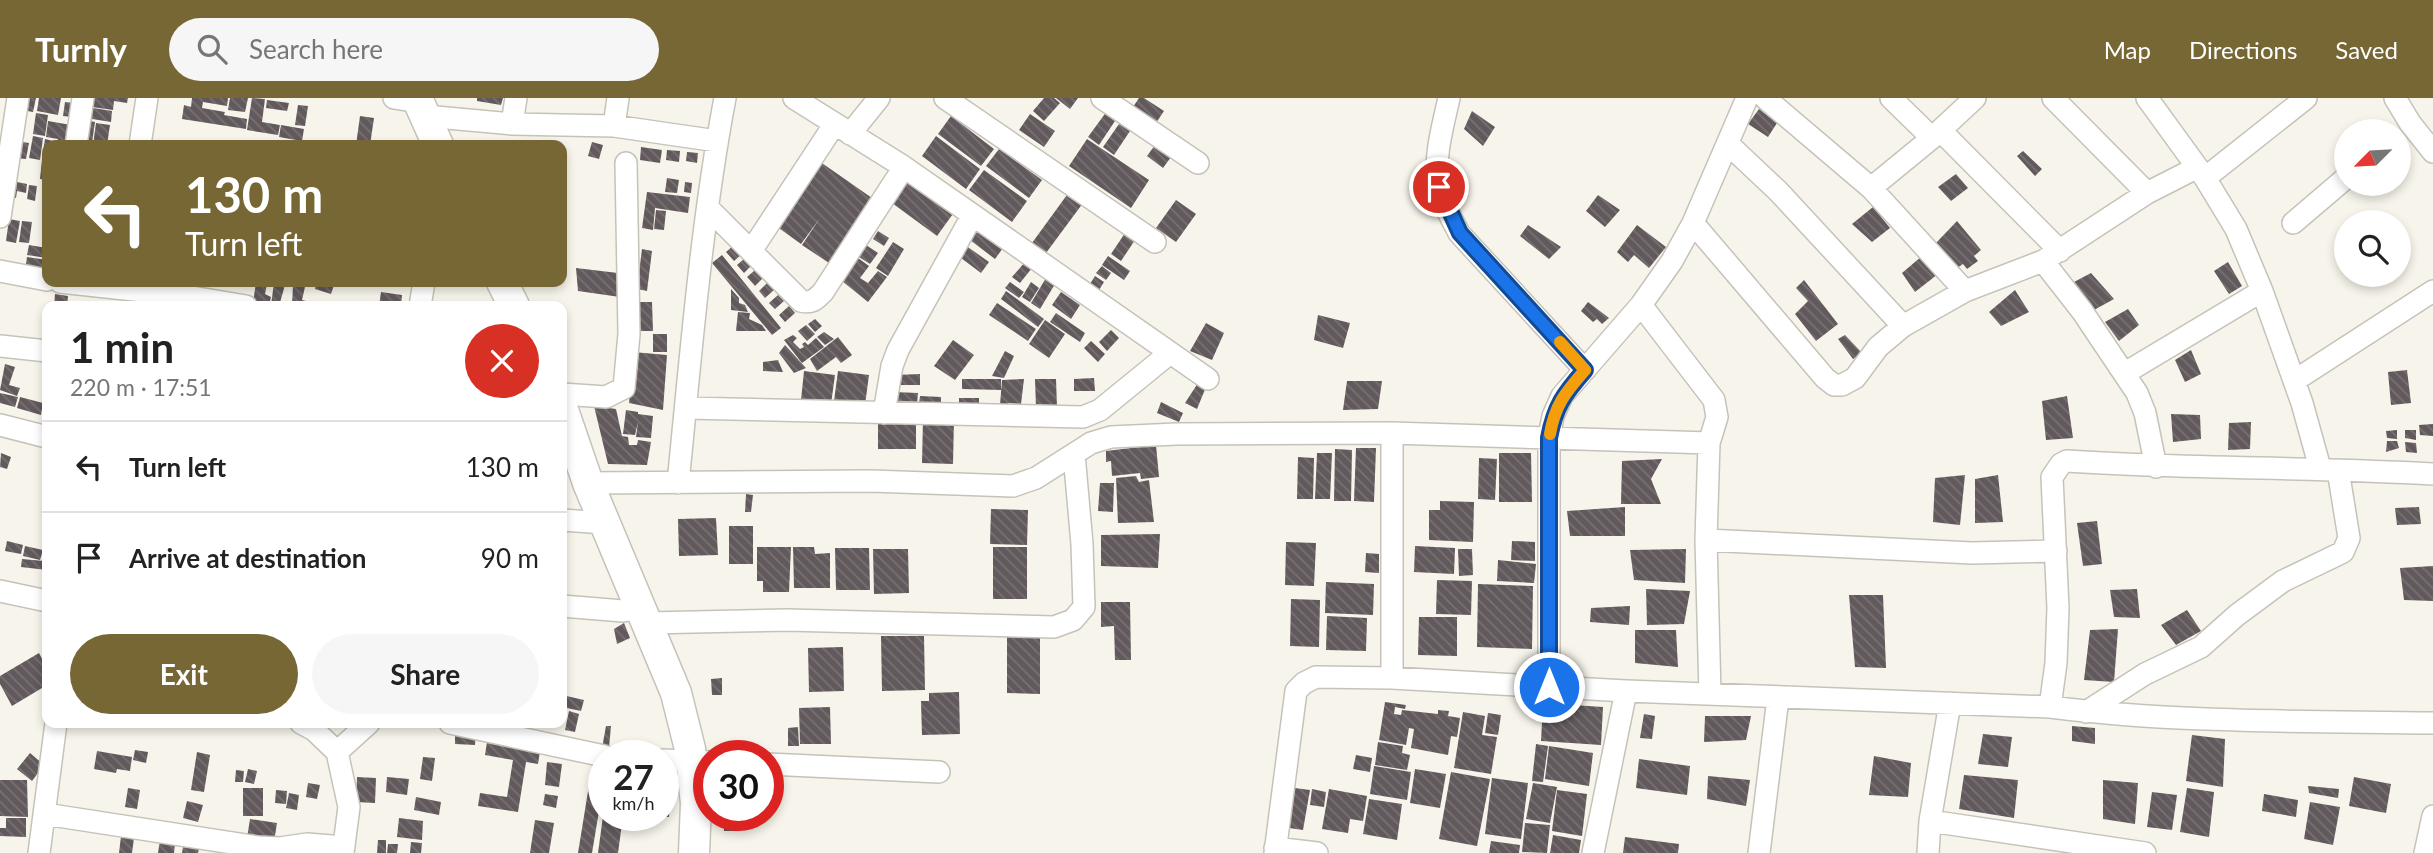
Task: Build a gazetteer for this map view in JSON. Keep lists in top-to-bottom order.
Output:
{
  "north": "bottom left",
  "page": {
    "header": "Turnly",
    "search": "Search here",
    "nav": ["Map", "Directions", "Saved"],
    "turn": ["130 m", "Turn left"],
    "heading": ["1 min", "220 m · 17:51"],
    "list": [
      {
        "name": "Turn left",
        "value": "130 m"
      },
      {
        "name": "Arrive at destination",
        "value": "90 m"
      }
    ],
    "buttons": ["Exit", "Share"],
    "speed": "27 km/h",
    "limit": "30"
  }
}
